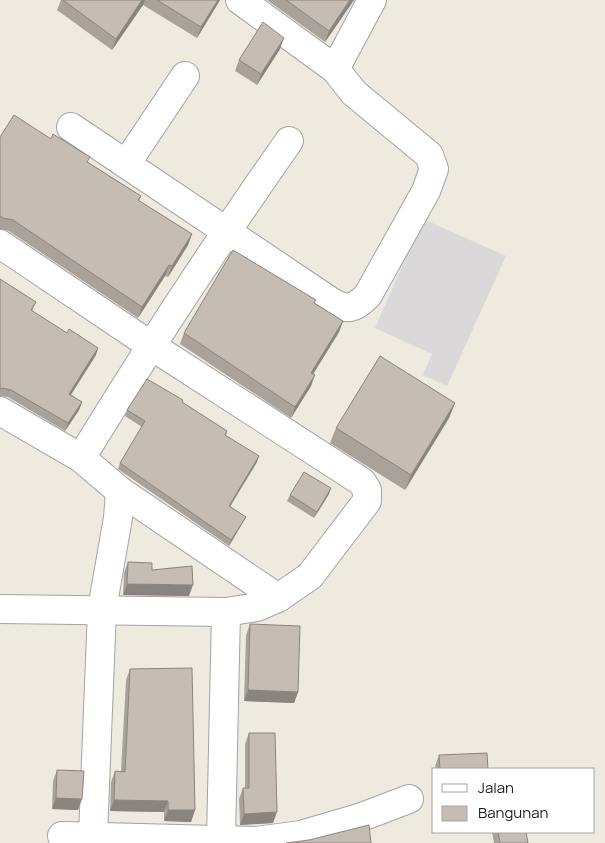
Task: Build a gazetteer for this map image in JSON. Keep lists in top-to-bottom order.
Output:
{
  "legend": ["Jalan", "Bangunan"]
}
